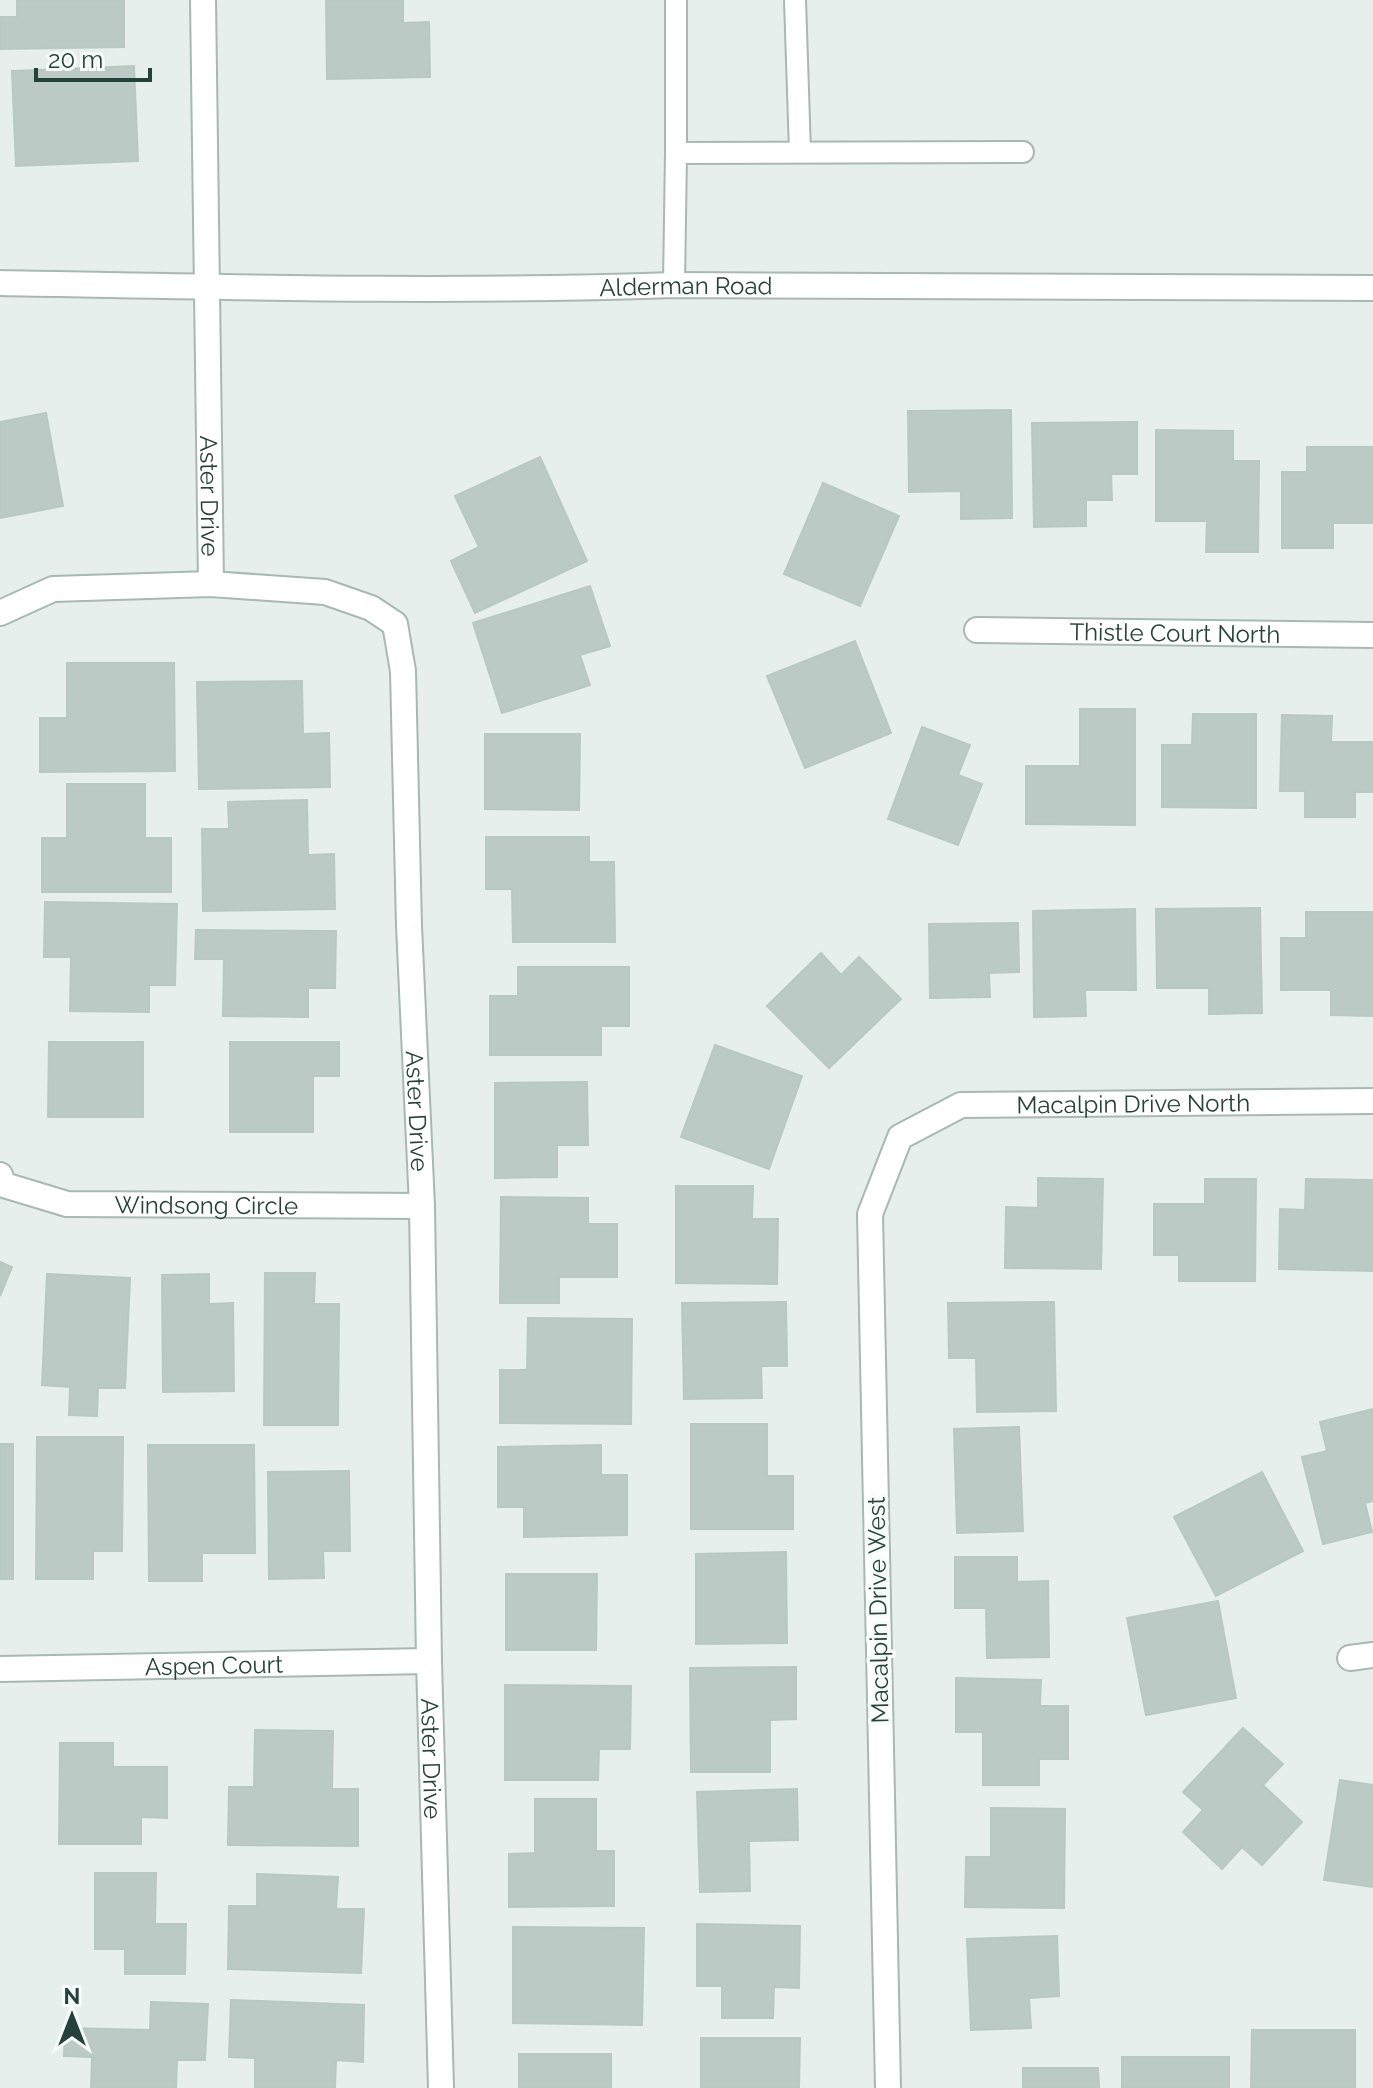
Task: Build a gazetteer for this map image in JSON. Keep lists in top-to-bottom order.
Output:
{
  "streets": {
    "street": [
      "Alderman Road",
      "Aster Drive",
      "Thistle Court North",
      "Macalpin Drive North",
      "Windsong Circle",
      "Macalpin Drive West",
      "Aspen Court"
    ]
  },
  "crossings": [
    ["Alderman Road", "Aster Drive"],
    ["Aster Drive", "Windsong Circle"],
    ["Aster Drive", "Aspen Court"],
    ["Macalpin Drive North", "Macalpin Drive West"]
  ],
  "scale_bar": "20 m",
  "north": "top"
}
